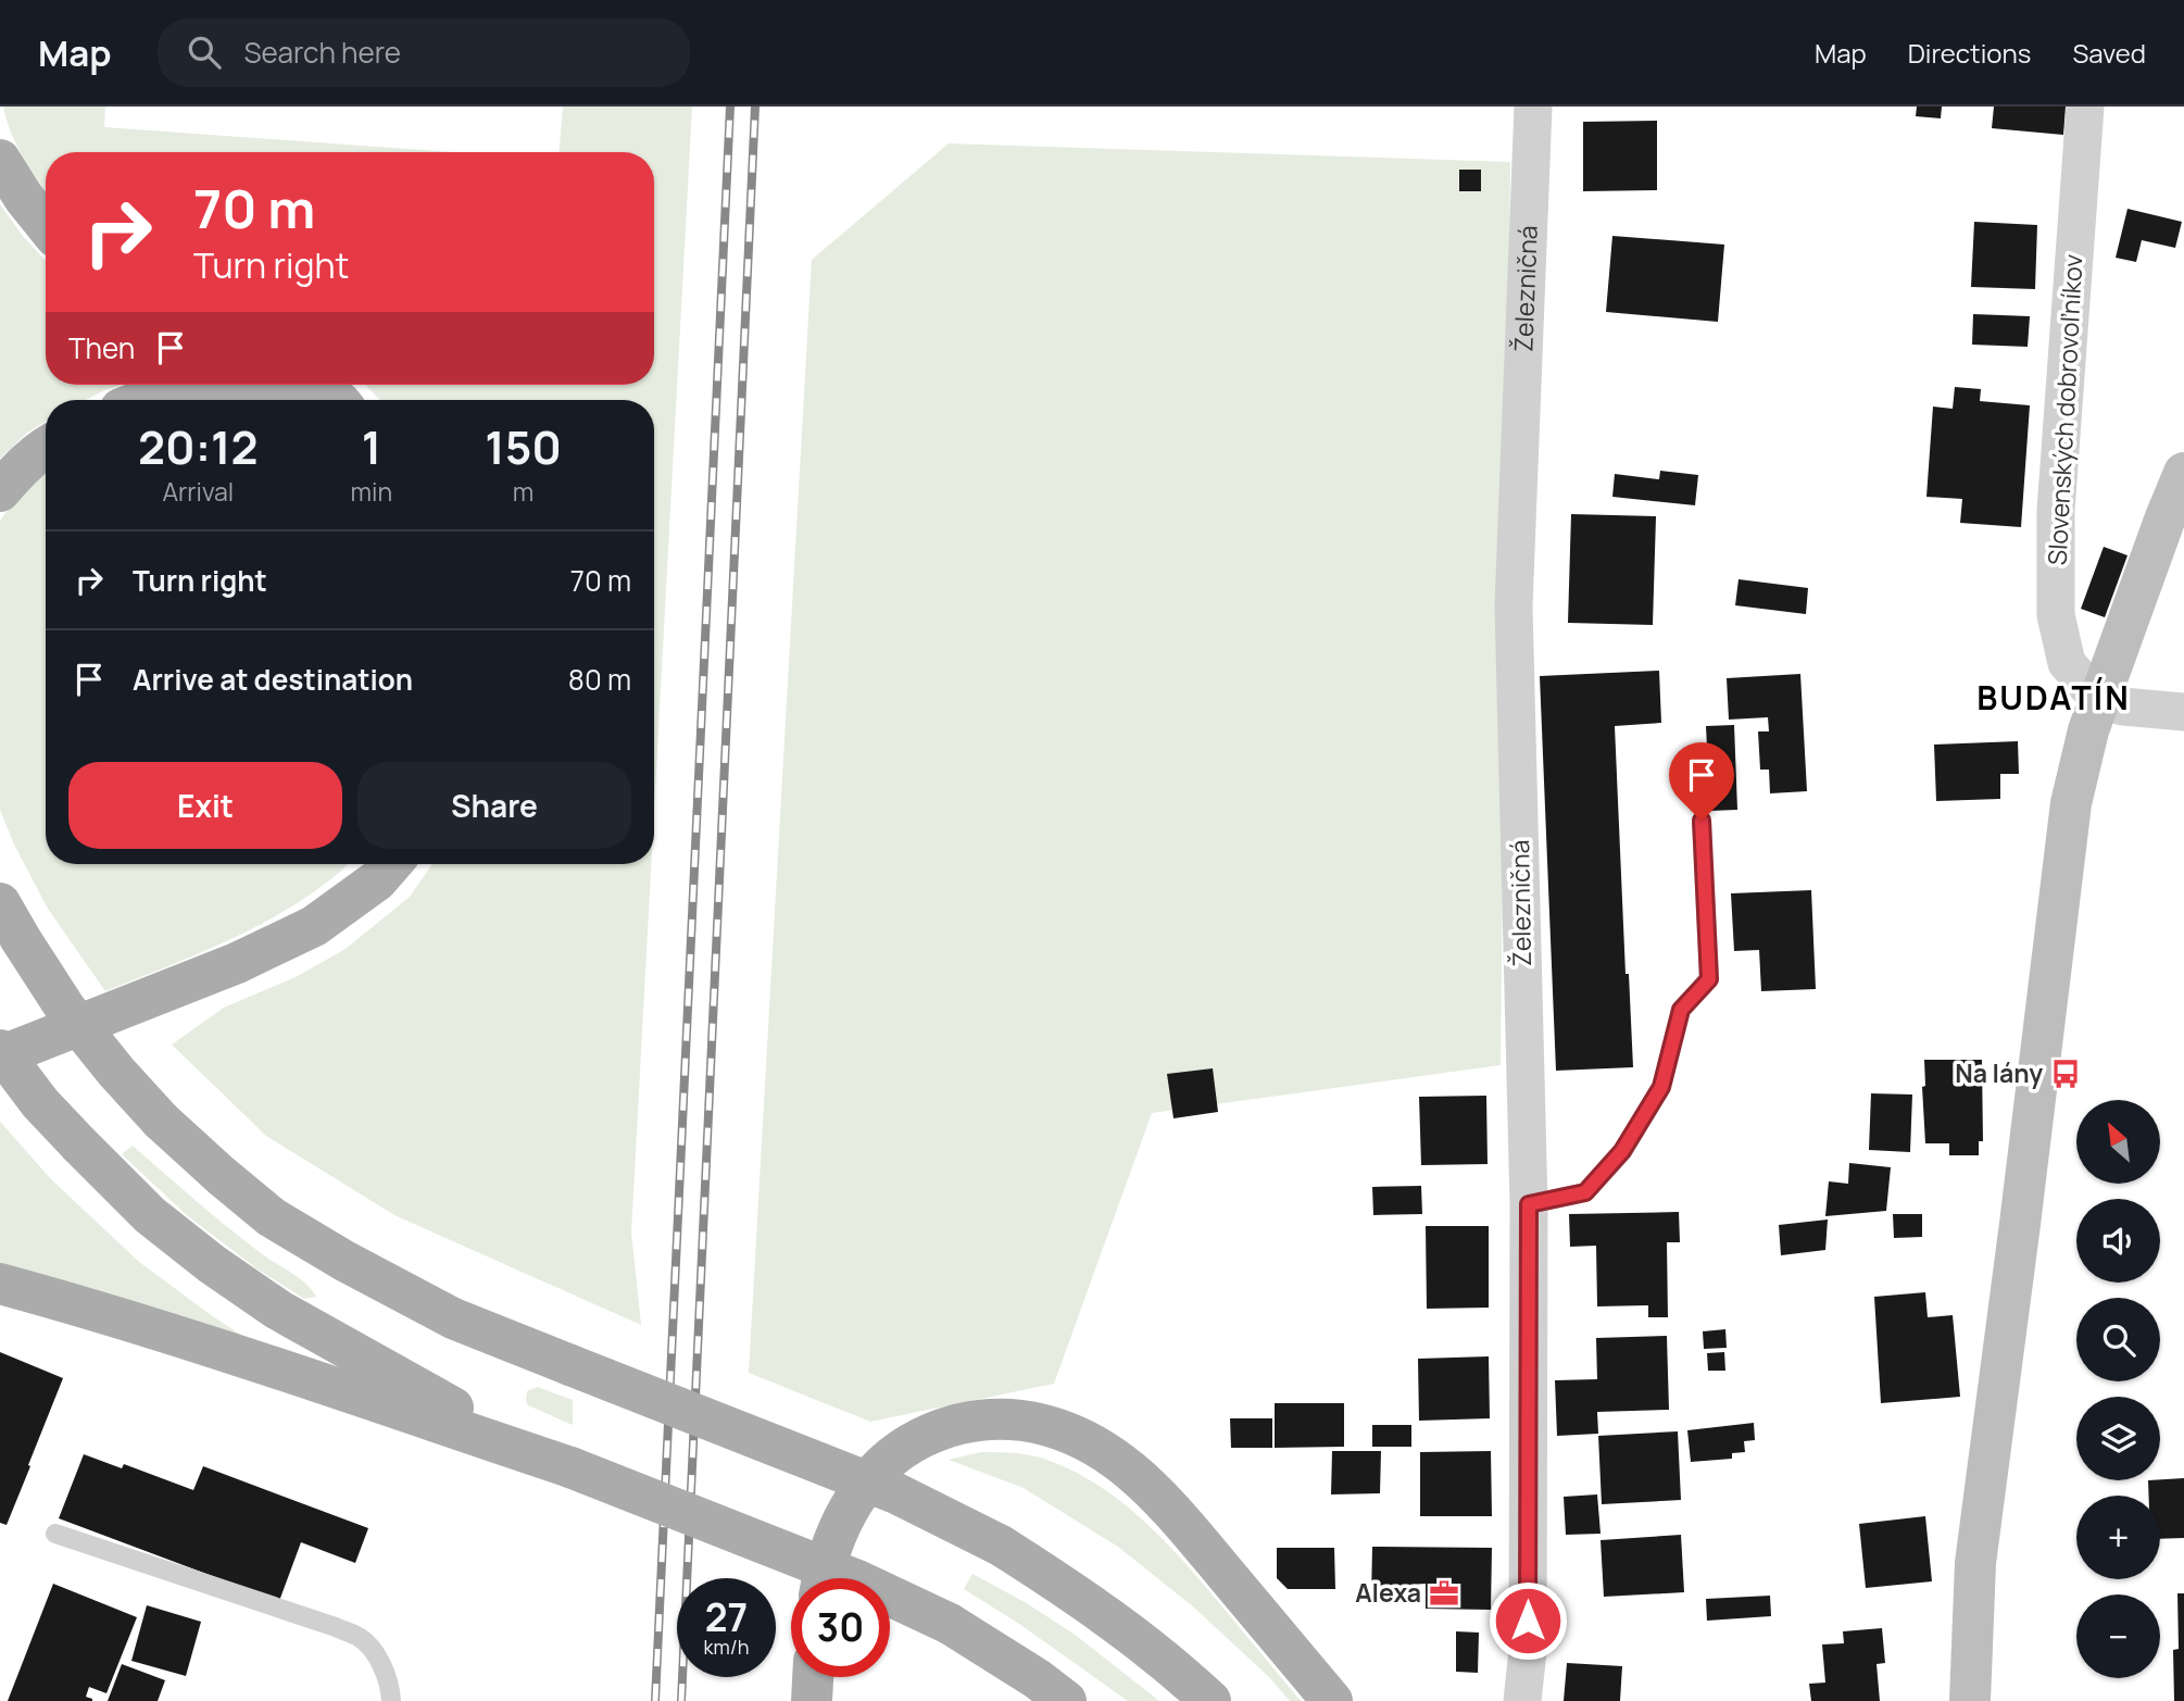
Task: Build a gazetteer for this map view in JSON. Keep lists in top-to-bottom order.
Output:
{
  "streets": {
    "street": ["Železničná", "Slovenských dobrovoľníkov"]
  },
  "districts": ["BUDATÍN"],
  "places": {
    "bus stop": ["Na lány"],
    "office": ["Alexa"]
  },
  "north": "top left",
  "page": {
    "header": "Map",
    "search": "Search here",
    "nav": ["Map", "Directions", "Saved"],
    "turn": ["70 m", "Turn right"],
    "then": "Then",
    "eta": [
      "20:12",
      "Arrival",
      "1",
      "min",
      "150",
      "m"
    ],
    "list": [
      {
        "name": "Turn right",
        "value": "70 m"
      },
      {
        "name": "Arrive at destination",
        "value": "80 m"
      }
    ],
    "buttons": ["Exit", "Share"],
    "map_buttons": ["+", "−"],
    "speed": "27 km/h",
    "limit": "30"
  }
}
